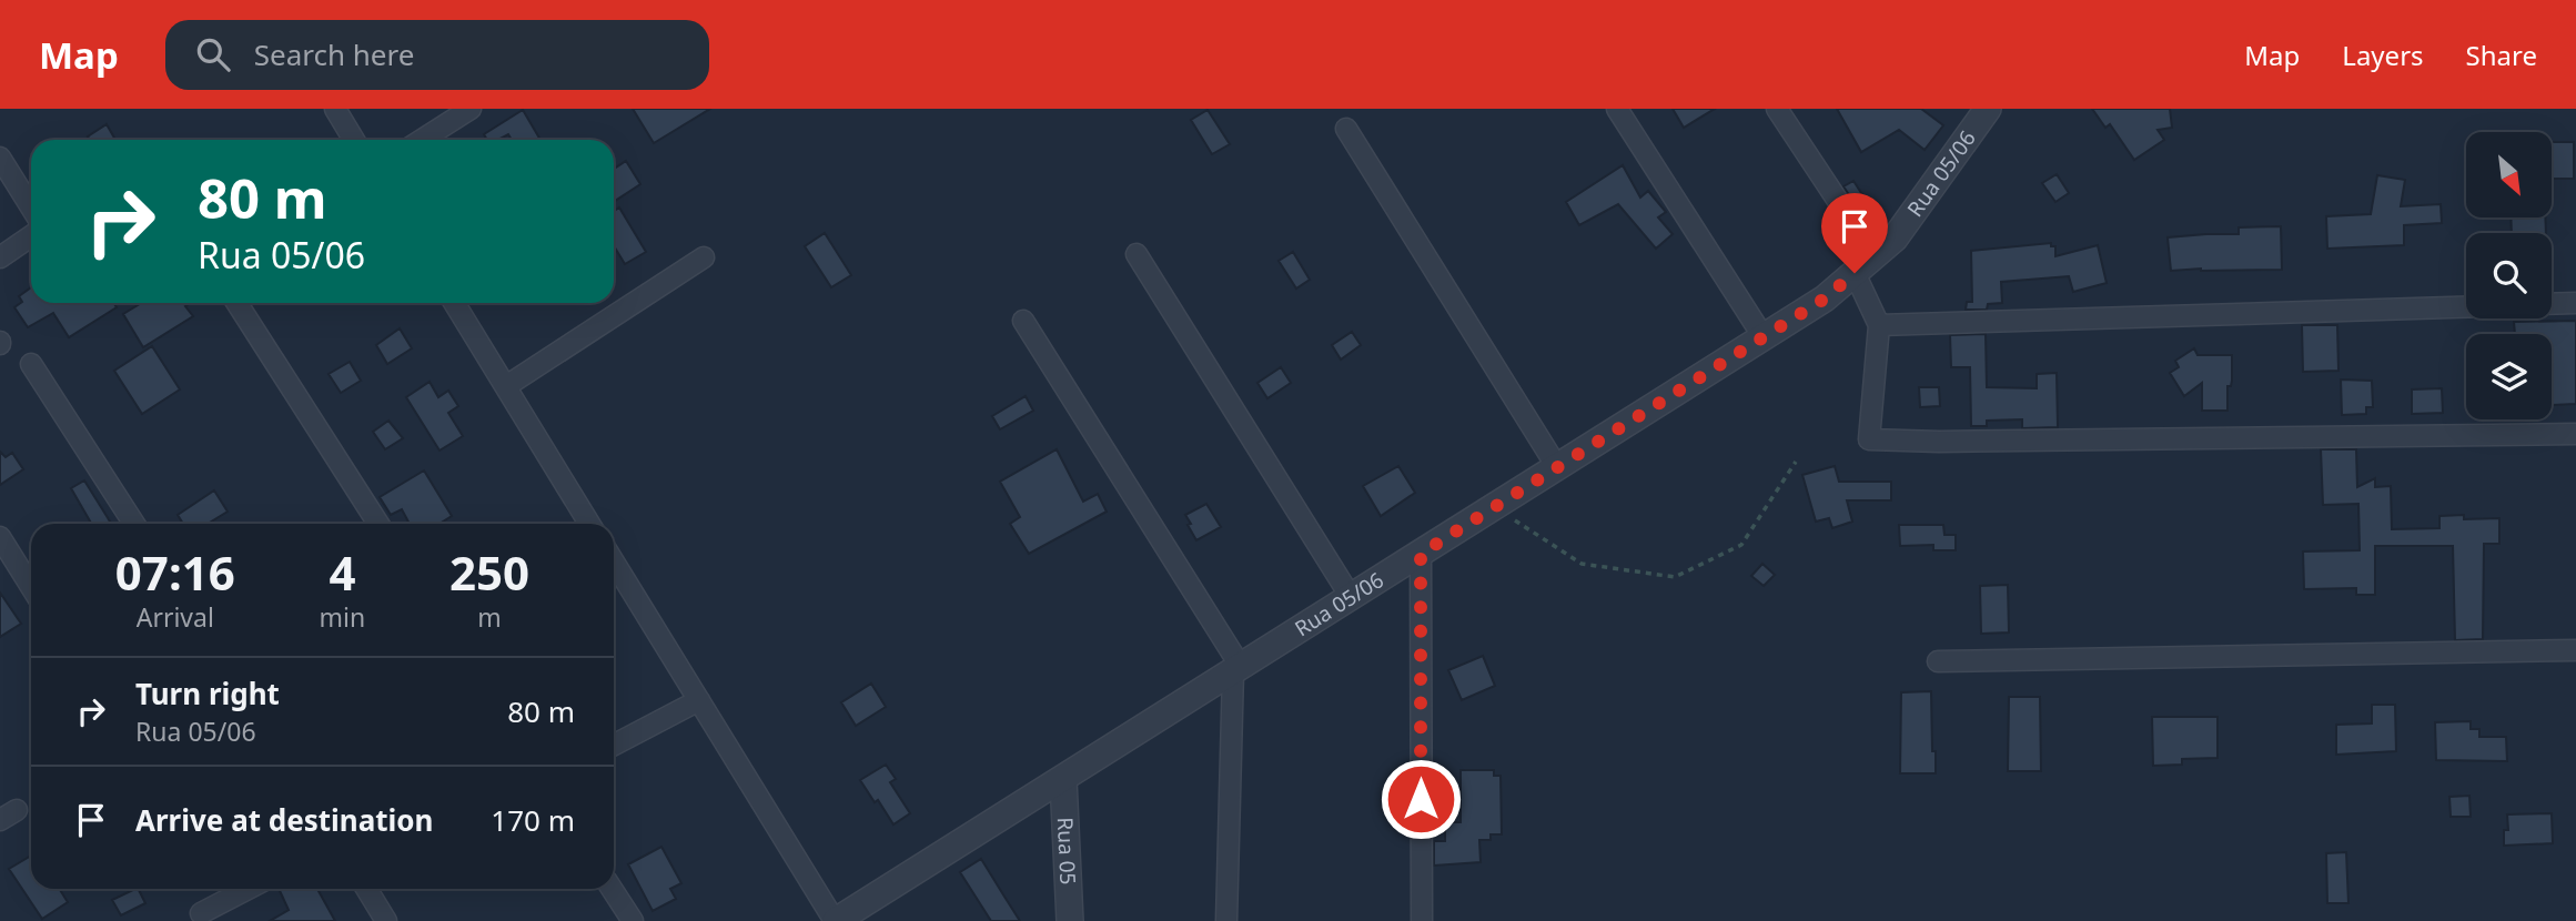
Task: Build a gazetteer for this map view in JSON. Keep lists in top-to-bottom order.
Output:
{
  "streets": {
    "street": ["Rua 05/06", "Rua 05"]
  },
  "crossings": [
    ["Rua 05/06", "Rua 05"]
  ],
  "north": "bottom right",
  "page": {
    "header": "Map",
    "search": "Search here",
    "nav": ["Map", "Layers", "Share"],
    "turn": ["80 m", "Rua 05/06"],
    "eta": [
      "07:16",
      "Arrival",
      "4",
      "min",
      "250",
      "m"
    ],
    "list": [
      {
        "name": "Turn right",
        "note": "Rua 05/06",
        "value": "80 m"
      },
      {
        "name": "Arrive at destination",
        "value": "170 m"
      }
    ]
  }
}
